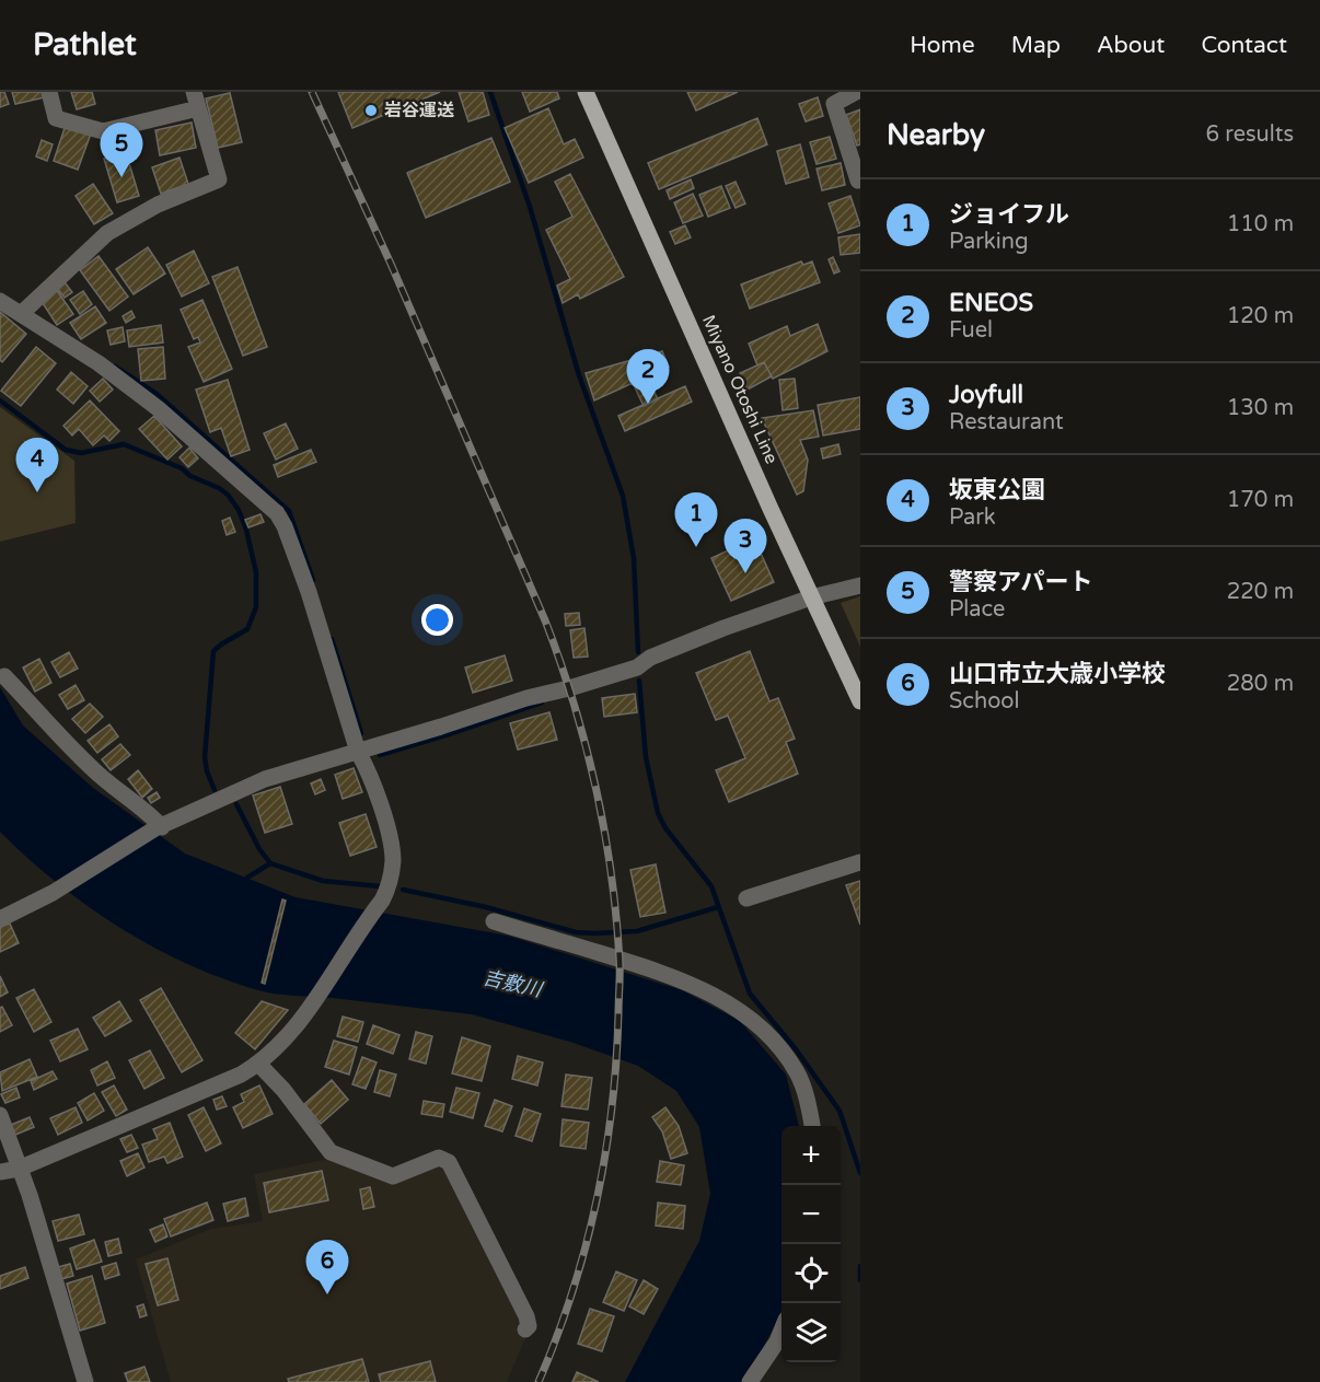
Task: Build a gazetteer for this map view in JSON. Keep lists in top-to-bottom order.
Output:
{
  "streets": {
    "main road": ["Miyano Otoshi Line"]
  },
  "water": ["吉敷川"],
  "places": ["岩谷運送"],
  "page": {
    "header": "Pathlet",
    "nav": [
      "Home",
      "Map",
      "About",
      "Contact"
    ],
    "heading": ["Nearby", "6 results"],
    "pins": [
      "5",
      "2",
      "4",
      "1",
      "3",
      "6"
    ],
    "list": [
      {
        "mark": "1",
        "name": "ジョイフル",
        "note": "Parking",
        "value": "110 m"
      },
      {
        "mark": "2",
        "name": "ENEOS",
        "note": "Fuel",
        "value": "120 m"
      },
      {
        "mark": "3",
        "name": "Joyfull",
        "note": "Restaurant",
        "value": "130 m"
      },
      {
        "mark": "4",
        "name": "坂東公園",
        "note": "Park",
        "value": "170 m"
      },
      {
        "mark": "5",
        "name": "警察アパート",
        "note": "Place",
        "value": "220 m"
      },
      {
        "mark": "6",
        "name": "山口市立大歳小学校",
        "note": "School",
        "value": "280 m"
      }
    ],
    "map_buttons": ["+", "−"]
  }
}
